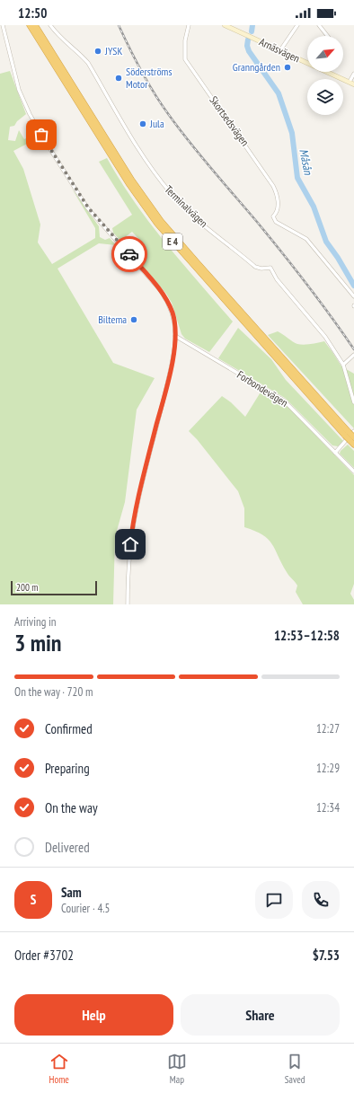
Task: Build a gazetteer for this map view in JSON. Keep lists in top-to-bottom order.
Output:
{
  "streets": {
    "highway": ["E 4"],
    "street": [
      "Arnäsvägen",
      "Skortsedsvägen",
      "Terminalvägen",
      "Forbondevägen"
    ]
  },
  "water": ["Måsån"],
  "places": [
    "JYSK",
    "Granngården",
    "Söderströms Motor",
    "Jula",
    "Biltema"
  ],
  "scale_bar": "200 m",
  "north": "top right",
  "page": {
    "status": "12:50",
    "scale": "200 m",
    "heading": ["3 min", "Arriving in", "12:53–12:58"],
    "panel": [
      "Sam",
      "Courier · 4.5",
      "Order #3702",
      "$7.53"
    ],
    "bar": "On the way · 720 m",
    "list": [
      ["Confirmed", "12:27"],
      ["Preparing", "12:29"],
      ["On the way", "12:34"],
      "Delivered"
    ],
    "round": "S",
    "buttons": ["Help", "Share"],
    "tabs": ["Home", "Map", "Saved"]
  }
}
